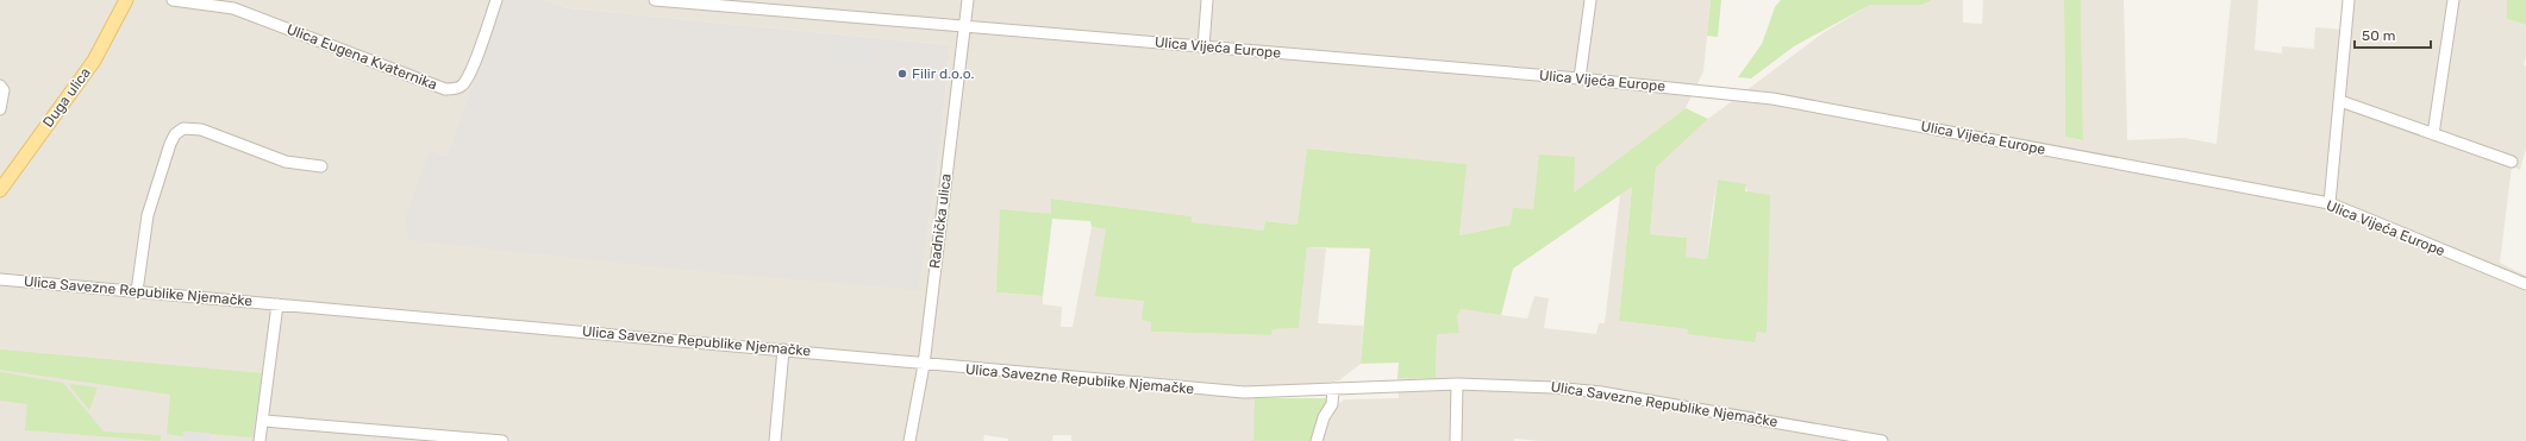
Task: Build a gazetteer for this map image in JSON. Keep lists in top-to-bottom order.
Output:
{
  "streets": {
    "main road": ["Duga ulica"],
    "street": [
      "Ulica Vijeća Europe",
      "Ulica Eugena Kvaternika",
      "Radnička ulica",
      "Ulica Savezne Republike Njemačke"
    ]
  },
  "crossings": [
    ["Ulica Vijeća Europe", "Radnička ulica"],
    ["Radnička ulica", "Ulica Savezne Republike Njemačke"]
  ],
  "places": ["Filir d.o.o."],
  "scale_bar": "50 m"
}
